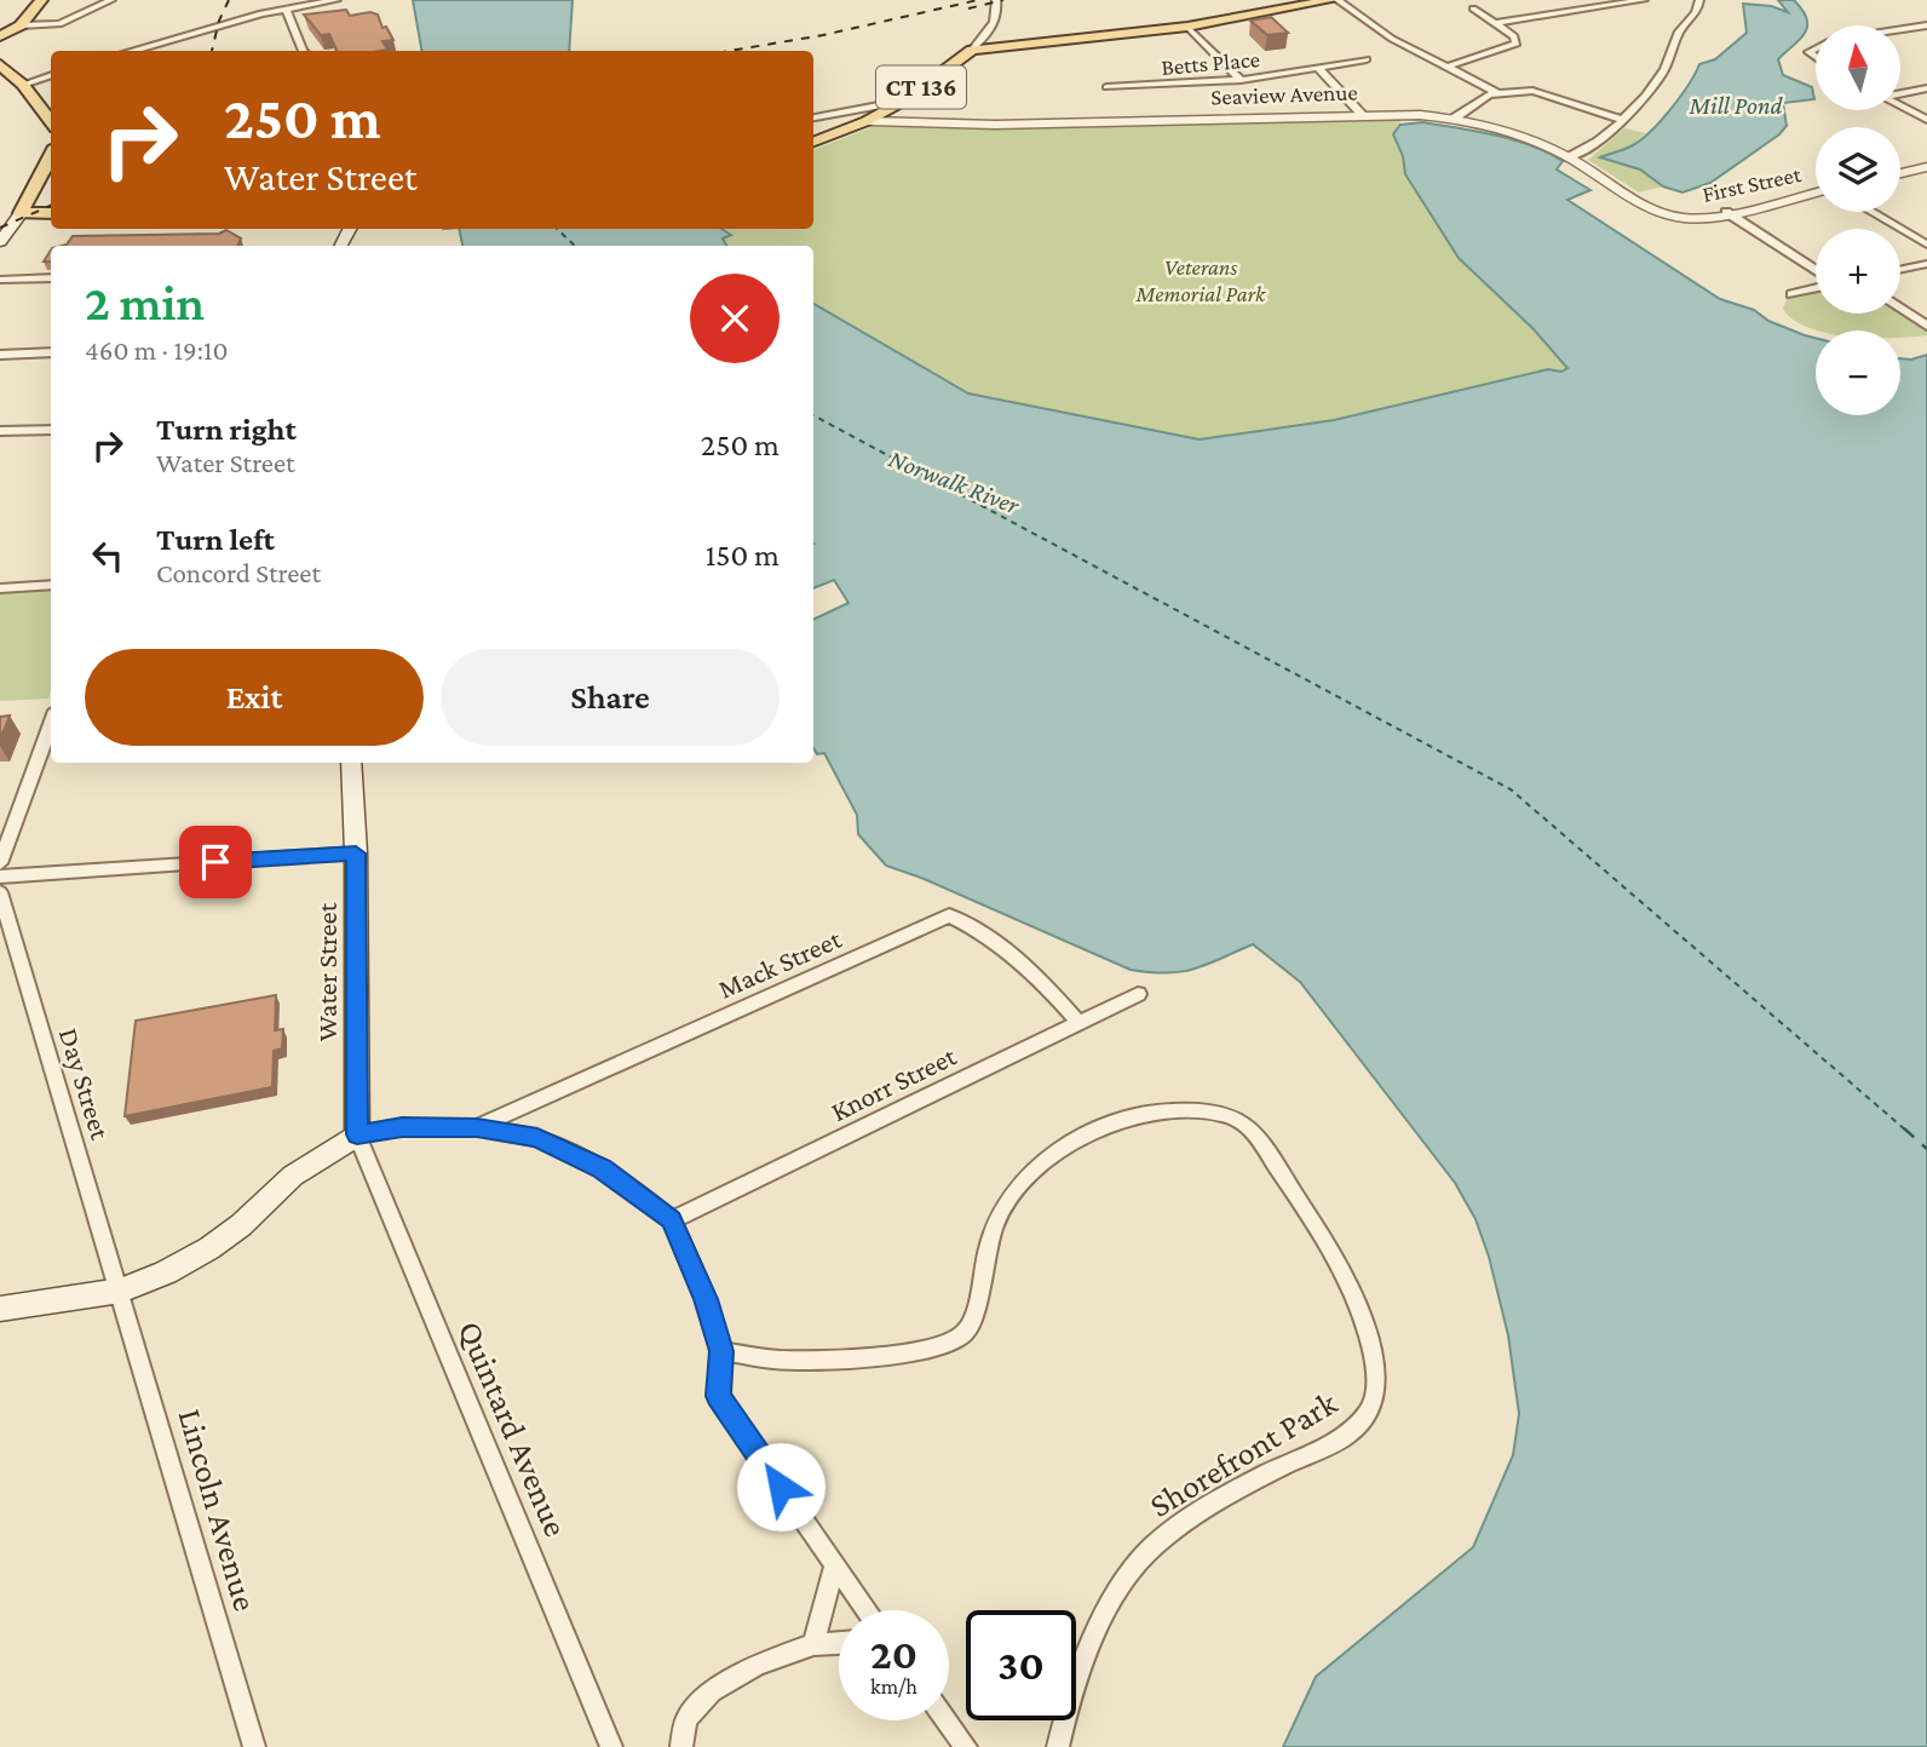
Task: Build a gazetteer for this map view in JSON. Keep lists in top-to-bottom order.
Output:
{
  "streets": {
    "main road": ["CT 136", "Water Street"],
    "street": [
      "Betts Place",
      "Seaview Avenue",
      "First Street",
      "Mack Street",
      "Day Street",
      "Knorr Street",
      "Quintard Avenue",
      "Shorefront Park",
      "Lincoln Avenue"
    ]
  },
  "crossings": [
    ["CT 136", "Seaview Avenue"],
    ["Seaview Avenue", "First Street"],
    ["Mack Street", "Knorr Street"],
    ["Water Street", "Quintard Avenue"],
    ["Day Street", "Lincoln Avenue"]
  ],
  "water": ["Mill Pond", "Norwalk River"],
  "parks": ["Veterans Memorial Park"],
  "north": "top",
  "page": {
    "map_buttons": ["+", "−"],
    "turn": ["250 m", "Water Street"],
    "heading": ["2 min", "460 m · 19:10"],
    "list": [
      {
        "name": "Turn right",
        "note": "Water Street",
        "value": "250 m"
      },
      {
        "name": "Turn left",
        "note": "Concord Street",
        "value": "150 m"
      }
    ],
    "buttons": ["Exit", "Share"],
    "speed": "20 km/h",
    "limit": "30"
  }
}
